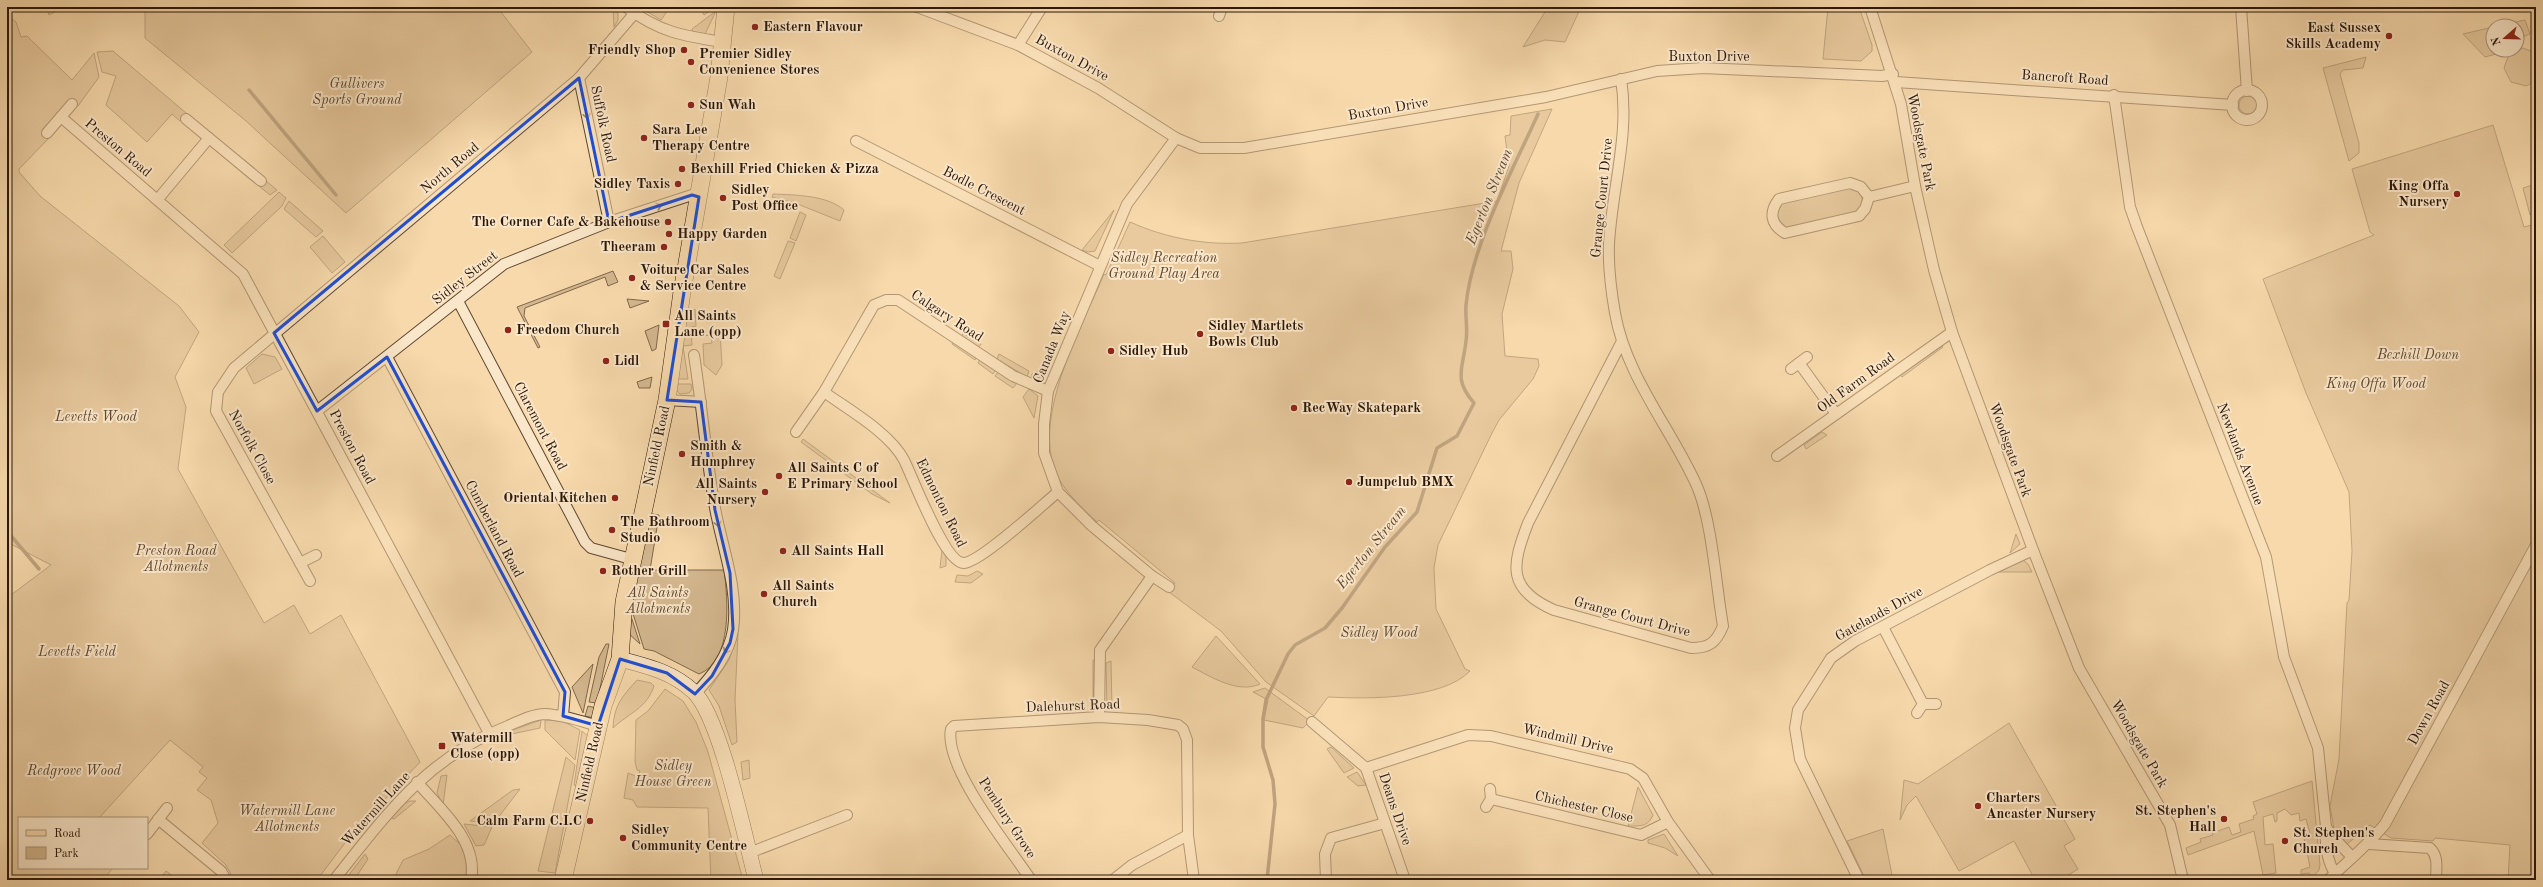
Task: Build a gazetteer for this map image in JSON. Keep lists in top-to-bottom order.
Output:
{
  "streets": {
    "main road": ["Ninfield Road"],
    "street": [
      "Buxton Drive",
      "Bancroft Road",
      "Suffolk Road",
      "Woodsgate Park",
      "Preston Road",
      "North Road",
      "Bodle Crescent",
      "Grange Court Drive",
      "Sidley Street",
      "Calgary Road",
      "Canada Way",
      "Old Farm Road",
      "Claremont Road",
      "Norfolk Close",
      "Newlands Avenue",
      "Edmonton Road",
      "Cumberland Road",
      "Gatelands Drive",
      "Dalehurst Road",
      "Down Road",
      "Windmill Drive",
      "Chichester Close",
      "Watermill Lane",
      "Deans Drive",
      "Pembury Grove"
    ]
  },
  "crossings": [
    ["Buxton Drive", "Bancroft Road"],
    ["Buxton Drive", "Woodsgate Park"],
    ["Buxton Drive", "Grange Court Drive"],
    ["Buxton Drive", "Canada Way"],
    ["Bancroft Road", "Woodsgate Park"],
    ["Bancroft Road", "Newlands Avenue"],
    ["Suffolk Road", "North Road"],
    ["Suffolk Road", "Sidley Street"],
    ["Woodsgate Park", "Old Farm Road"],
    ["Woodsgate Park", "Gatelands Drive"],
    ["Preston Road", "North Road"],
    ["Preston Road", "Sidley Street"],
    ["Preston Road", "Norfolk Close"],
    ["Preston Road", "Watermill Lane"],
    ["North Road", "Norfolk Close"],
    ["Bodle Crescent", "Canada Way"],
    ["Sidley Street", "Claremont Road"],
    ["Sidley Street", "Ninfield Road"],
    ["Sidley Street", "Cumberland Road"],
    ["Calgary Road", "Canada Way"],
    ["Calgary Road", "Edmonton Road"],
    ["Canada Way", "Edmonton Road"],
    ["Claremont Road", "Ninfield Road"],
    ["Ninfield Road", "Watermill Lane"],
    ["Newlands Avenue", "Down Road"],
    ["Cumberland Road", "Watermill Lane"],
    ["Dalehurst Road", "Pembury Grove"],
    ["Windmill Drive", "Chichester Close"],
    ["Windmill Drive", "Deans Drive"]
  ],
  "one_way": ["Suffolk Road"],
  "water": ["Egerton Stream"],
  "parks": [
    "Gullivers Sports Ground",
    "Sidley Recreation Ground Play Area",
    "Bexhill Down",
    "King Offa Wood",
    "Levetts Wood",
    "Preston Road Allotments",
    "All Saints Allotments",
    "Sidley Wood",
    "Levetts Field",
    "Sidley House Green",
    "Redgrove Wood",
    "Watermill Lane Allotments"
  ],
  "places": {
    "other": [
      "Eastern Flavour",
      "East Sussex Skills Academy",
      "Friendly Shop",
      "Premier Sidley Convenience Stores",
      "Sun Wah",
      "Sara Lee Therapy Centre",
      "Bexhill Fried Chicken & Pizza",
      "Sidley Taxis",
      "King Offa Nursery",
      "Sidley Post Office",
      "The Corner Cafe & Bakehouse",
      "Happy Garden",
      "Theeram",
      "Voiture Car Sales & Service Centre",
      "Freedom Church",
      "Sidley Martlets Bowls Club",
      "Sidley Hub",
      "Lidl",
      "RecWay Skatepark",
      "Smith & Humphrey",
      "All Saints C of E Primary School",
      "Jumpclub BMX",
      "All Saints Nursery",
      "Oriental Kitchen",
      "The Bathroom Studio",
      "All Saints Hall",
      "Rother Grill",
      "All Saints Church",
      "Charters Ancaster Nursery",
      "St. Stephen's Hall",
      "Calm Farm C.I.C",
      "Sidley Community Centre",
      "St. Stephen's Church"
    ],
    "transit": ["All Saints Lane (opp)", "Watermill Close (opp)"]
  },
  "legend": ["Road", "Park"],
  "north": "left"
}
